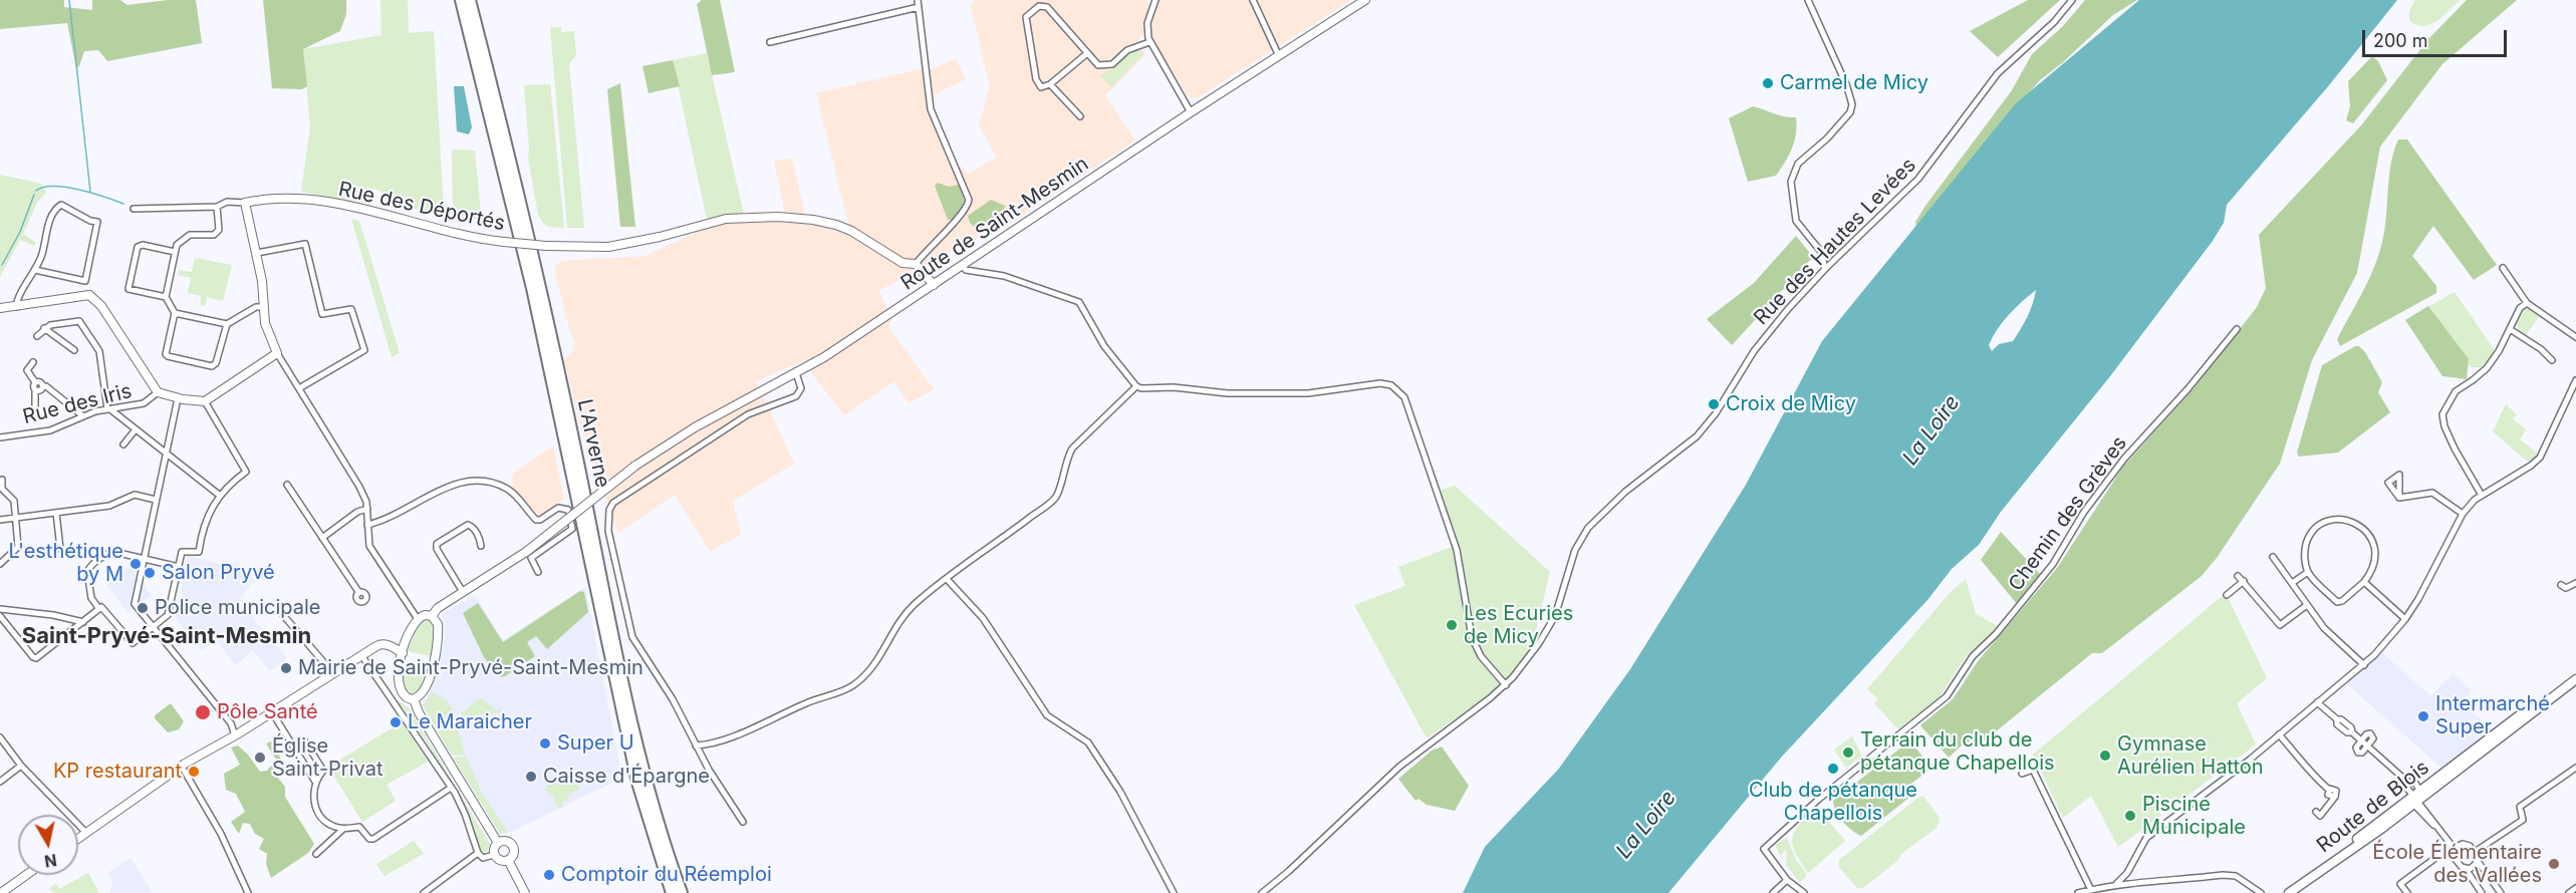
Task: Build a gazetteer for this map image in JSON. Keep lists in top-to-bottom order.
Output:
{
  "streets": {
    "highway": ["L'Arverne"],
    "main road": ["Rue des Déportés", "Route de Saint-Mesmin", "Route de Blois"],
    "street": ["Rue des Hautes Levées", "Rue des Iris", "Chemin des Grèves"]
  },
  "crossings": [
    ["Rue des Déportés", "Route de Saint-Mesmin"]
  ],
  "districts": ["Saint-Pryvé-Saint-Mesmin"],
  "water": ["La Loire"],
  "places": [
    "Carmel de Micy",
    "Croix de Micy",
    "L'esthétique by M",
    "Salon Pryvé",
    "Police municipale",
    "Les Ecuries de Micy",
    "Mairie de Saint-Pryvé-Saint-Mesmin",
    "Pôle Santé",
    "Intermarché Super",
    "Le Maraicher",
    "Super U",
    "Terrain du club de pétanque Chapellois",
    "Gymnase Aurélien Hatton",
    "Église Saint-Privat",
    "Club de pétanque Chapellois",
    "KP restaurant",
    "Caisse d'Épargne",
    "Piscine Municipale",
    "École Élémentaire des Vallées",
    "Comptoir du Réemploi"
  ],
  "scale_bar": "200 m",
  "north": "bottom"
}
